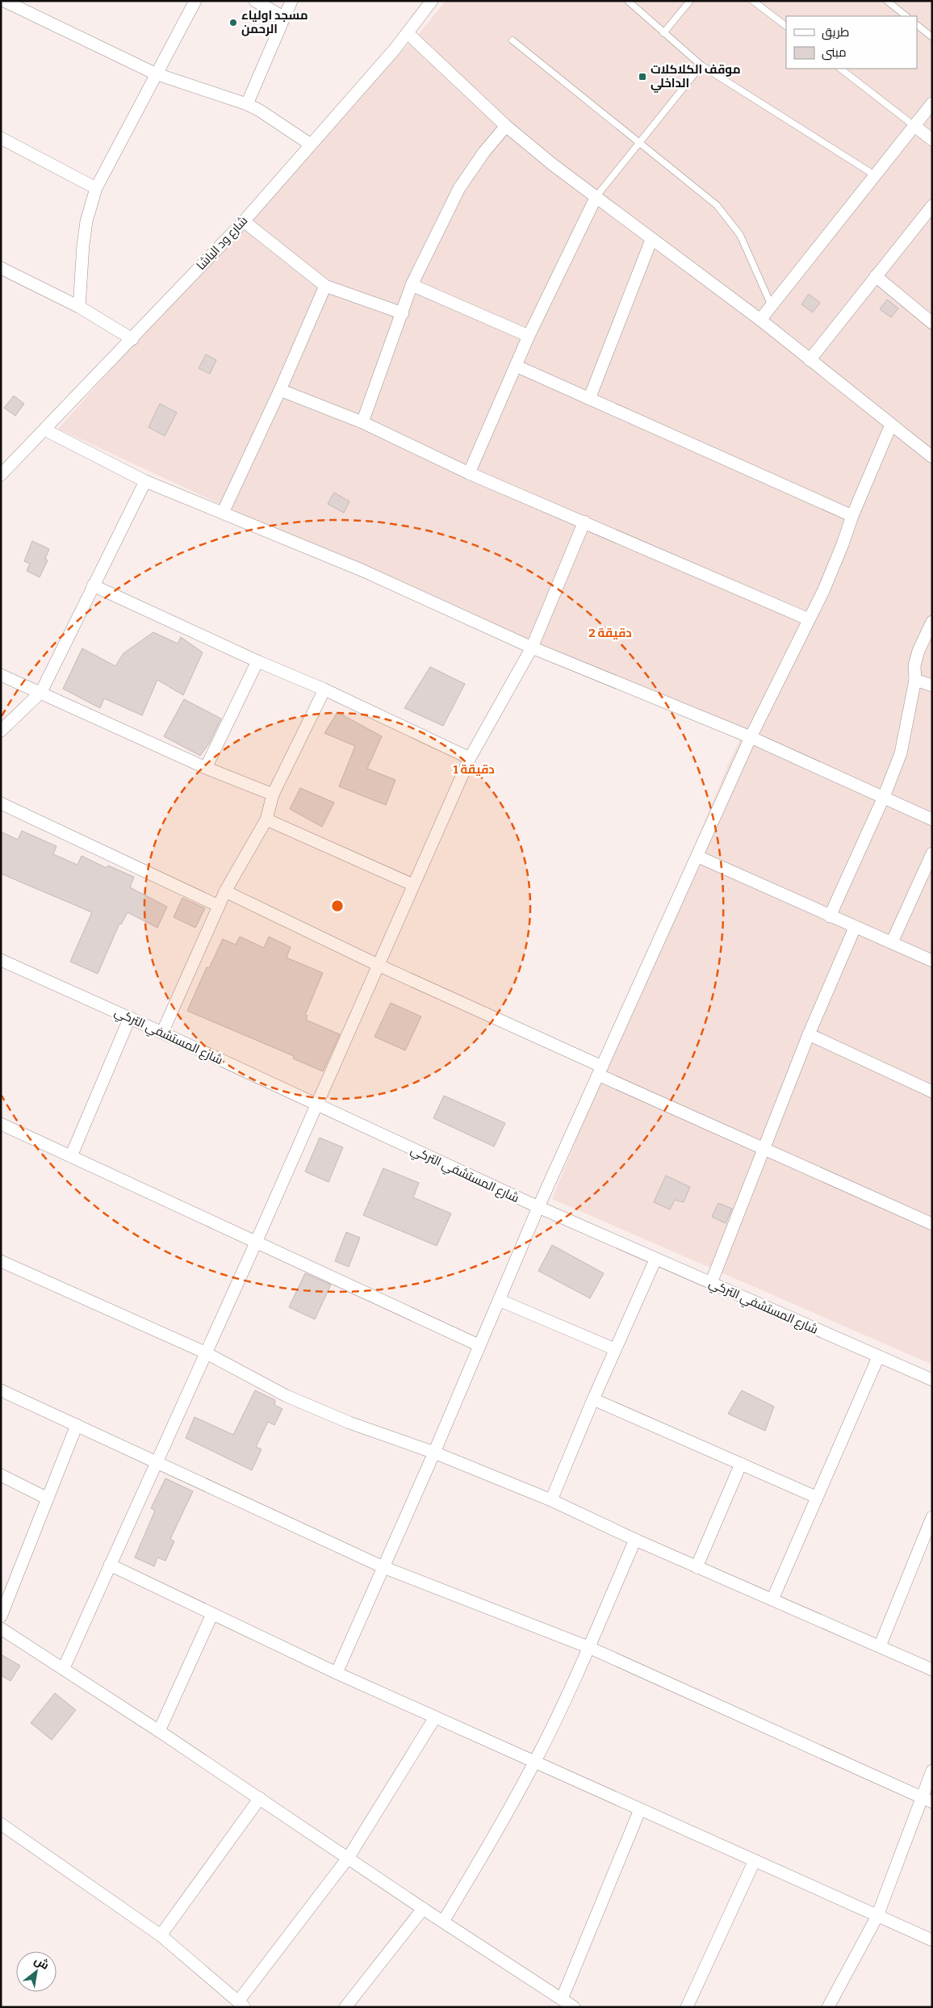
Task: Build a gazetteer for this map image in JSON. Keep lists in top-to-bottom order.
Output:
{
  "streets": {
    "street": ["شارع ود الباشا", "شارع المستشفي التركي"]
  },
  "places": {
    "other": ["مسجد اولياء الرحمن"],
    "transit": ["موقف الكلاكلات الداخلي"]
  },
  "legend": ["طريق", "مبنى"],
  "north": "top right",
  "rings": ["2 دقيقة", "1 دقيقة"]
}
